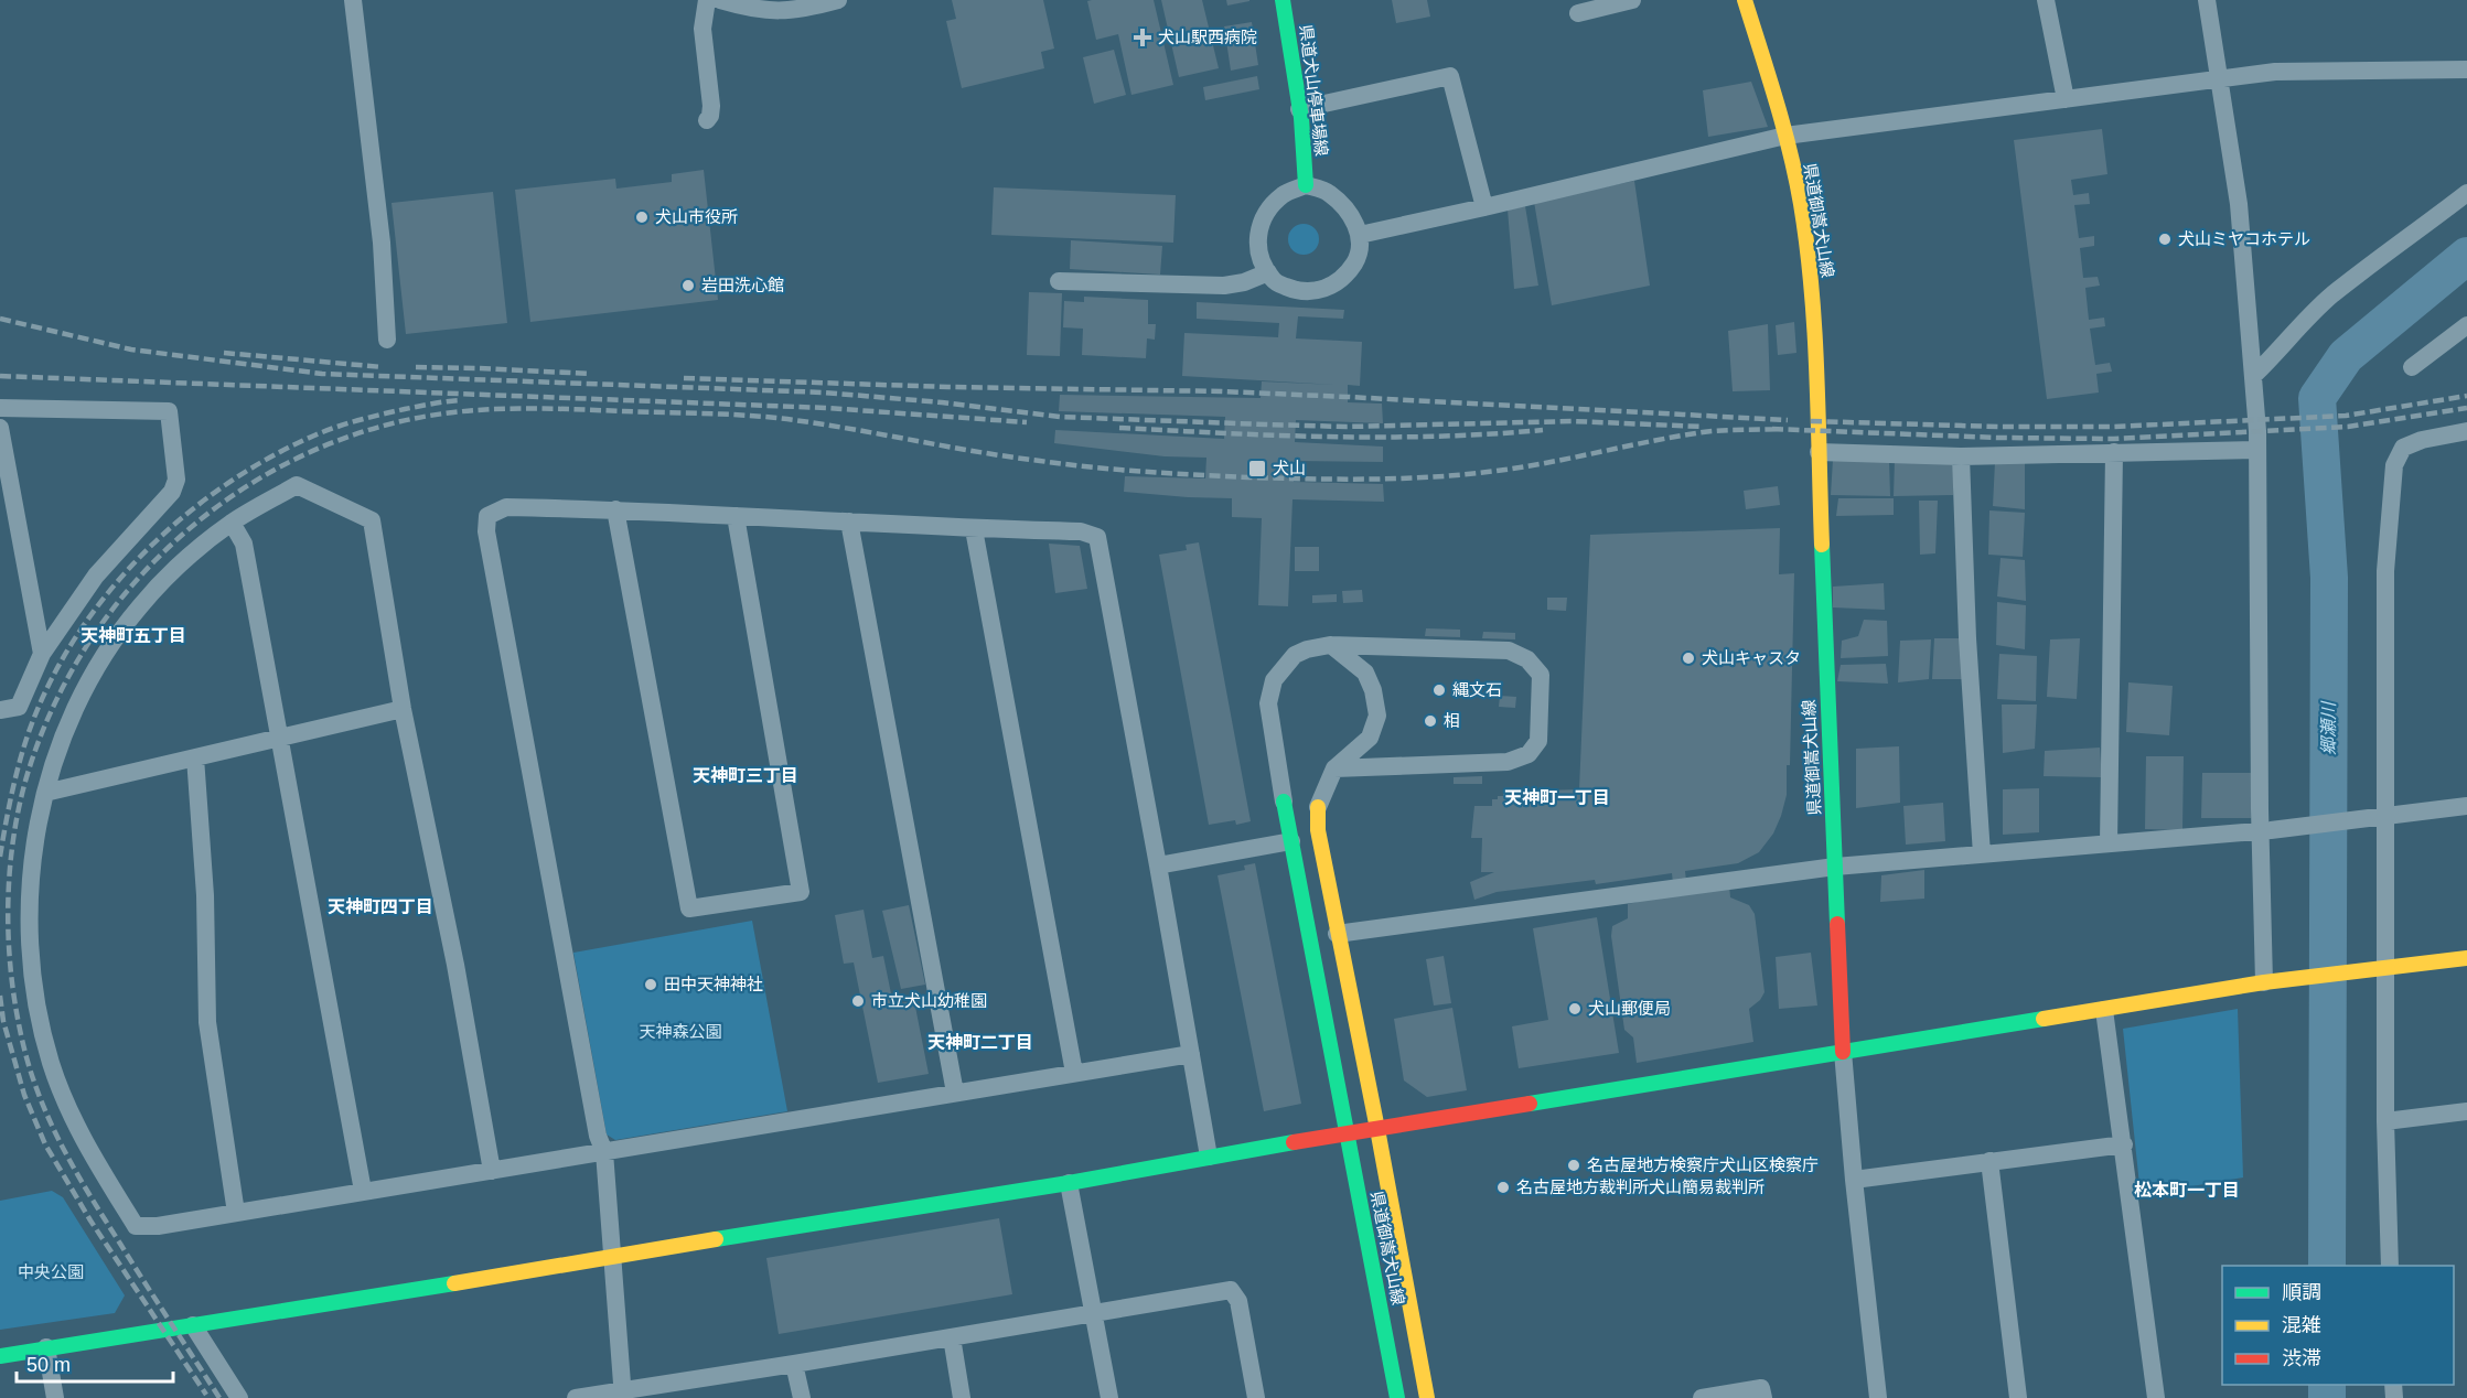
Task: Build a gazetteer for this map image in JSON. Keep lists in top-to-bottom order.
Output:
{
  "streets": {
    "street": ["県道犬山停車場線", "県道御嵩犬山線"]
  },
  "districts": [
    "天神町五丁目",
    "天神町三丁目",
    "天神町一丁目",
    "天神町四丁目",
    "天神町二丁目",
    "松本町一丁目"
  ],
  "water": ["郷瀬川"],
  "parks": ["天神森公園", "中央公園"],
  "places": {
    "health": ["犬山駅西病院"],
    "other": [
      "犬山市役所",
      "犬山ミヤコホテル",
      "岩田洗心館",
      "犬山キャスタ",
      "縄文石",
      "相",
      "田中天神神社",
      "市立犬山幼稚園",
      "犬山郵便局",
      "名古屋地方検察庁犬山区検察庁",
      "名古屋地方裁判所犬山簡易裁判所"
    ],
    "transit": ["犬山"]
  },
  "legend": ["順調", "混雑", "渋滞"],
  "scale_bar": "50 m"
}
